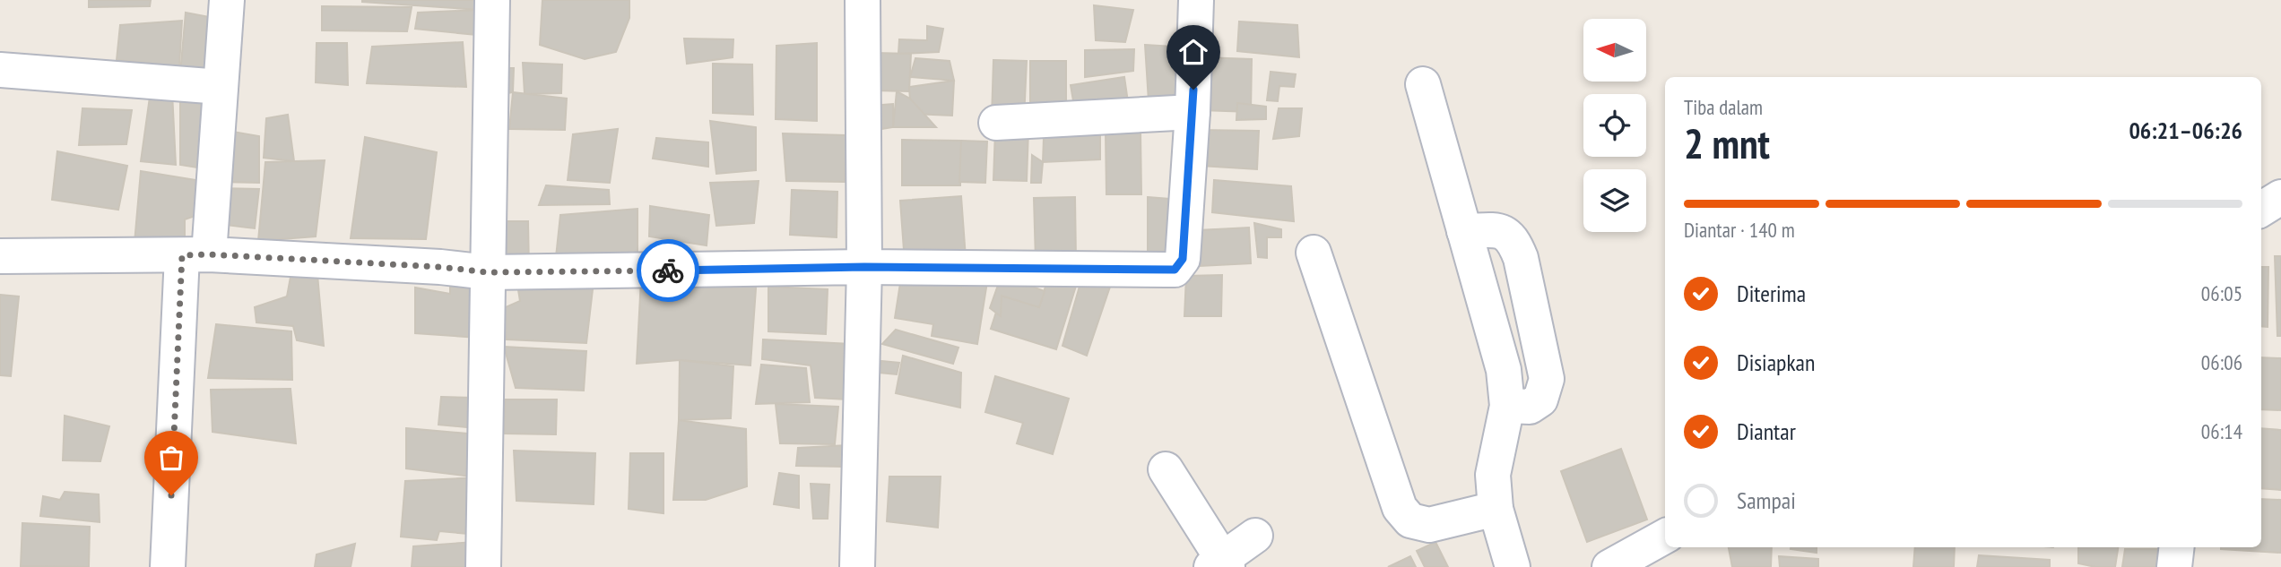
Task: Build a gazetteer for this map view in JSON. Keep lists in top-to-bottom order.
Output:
{
  "north": "left",
  "page": {
    "heading": ["2 mnt", "Tiba dalam", "06:21–06:26"],
    "bar": "Diantar · 140 m",
    "list": [
      ["Diterima", "06:05"],
      ["Disiapkan", "06:06"],
      ["Diantar", "06:14"],
      "Sampai"
    ]
  }
}
